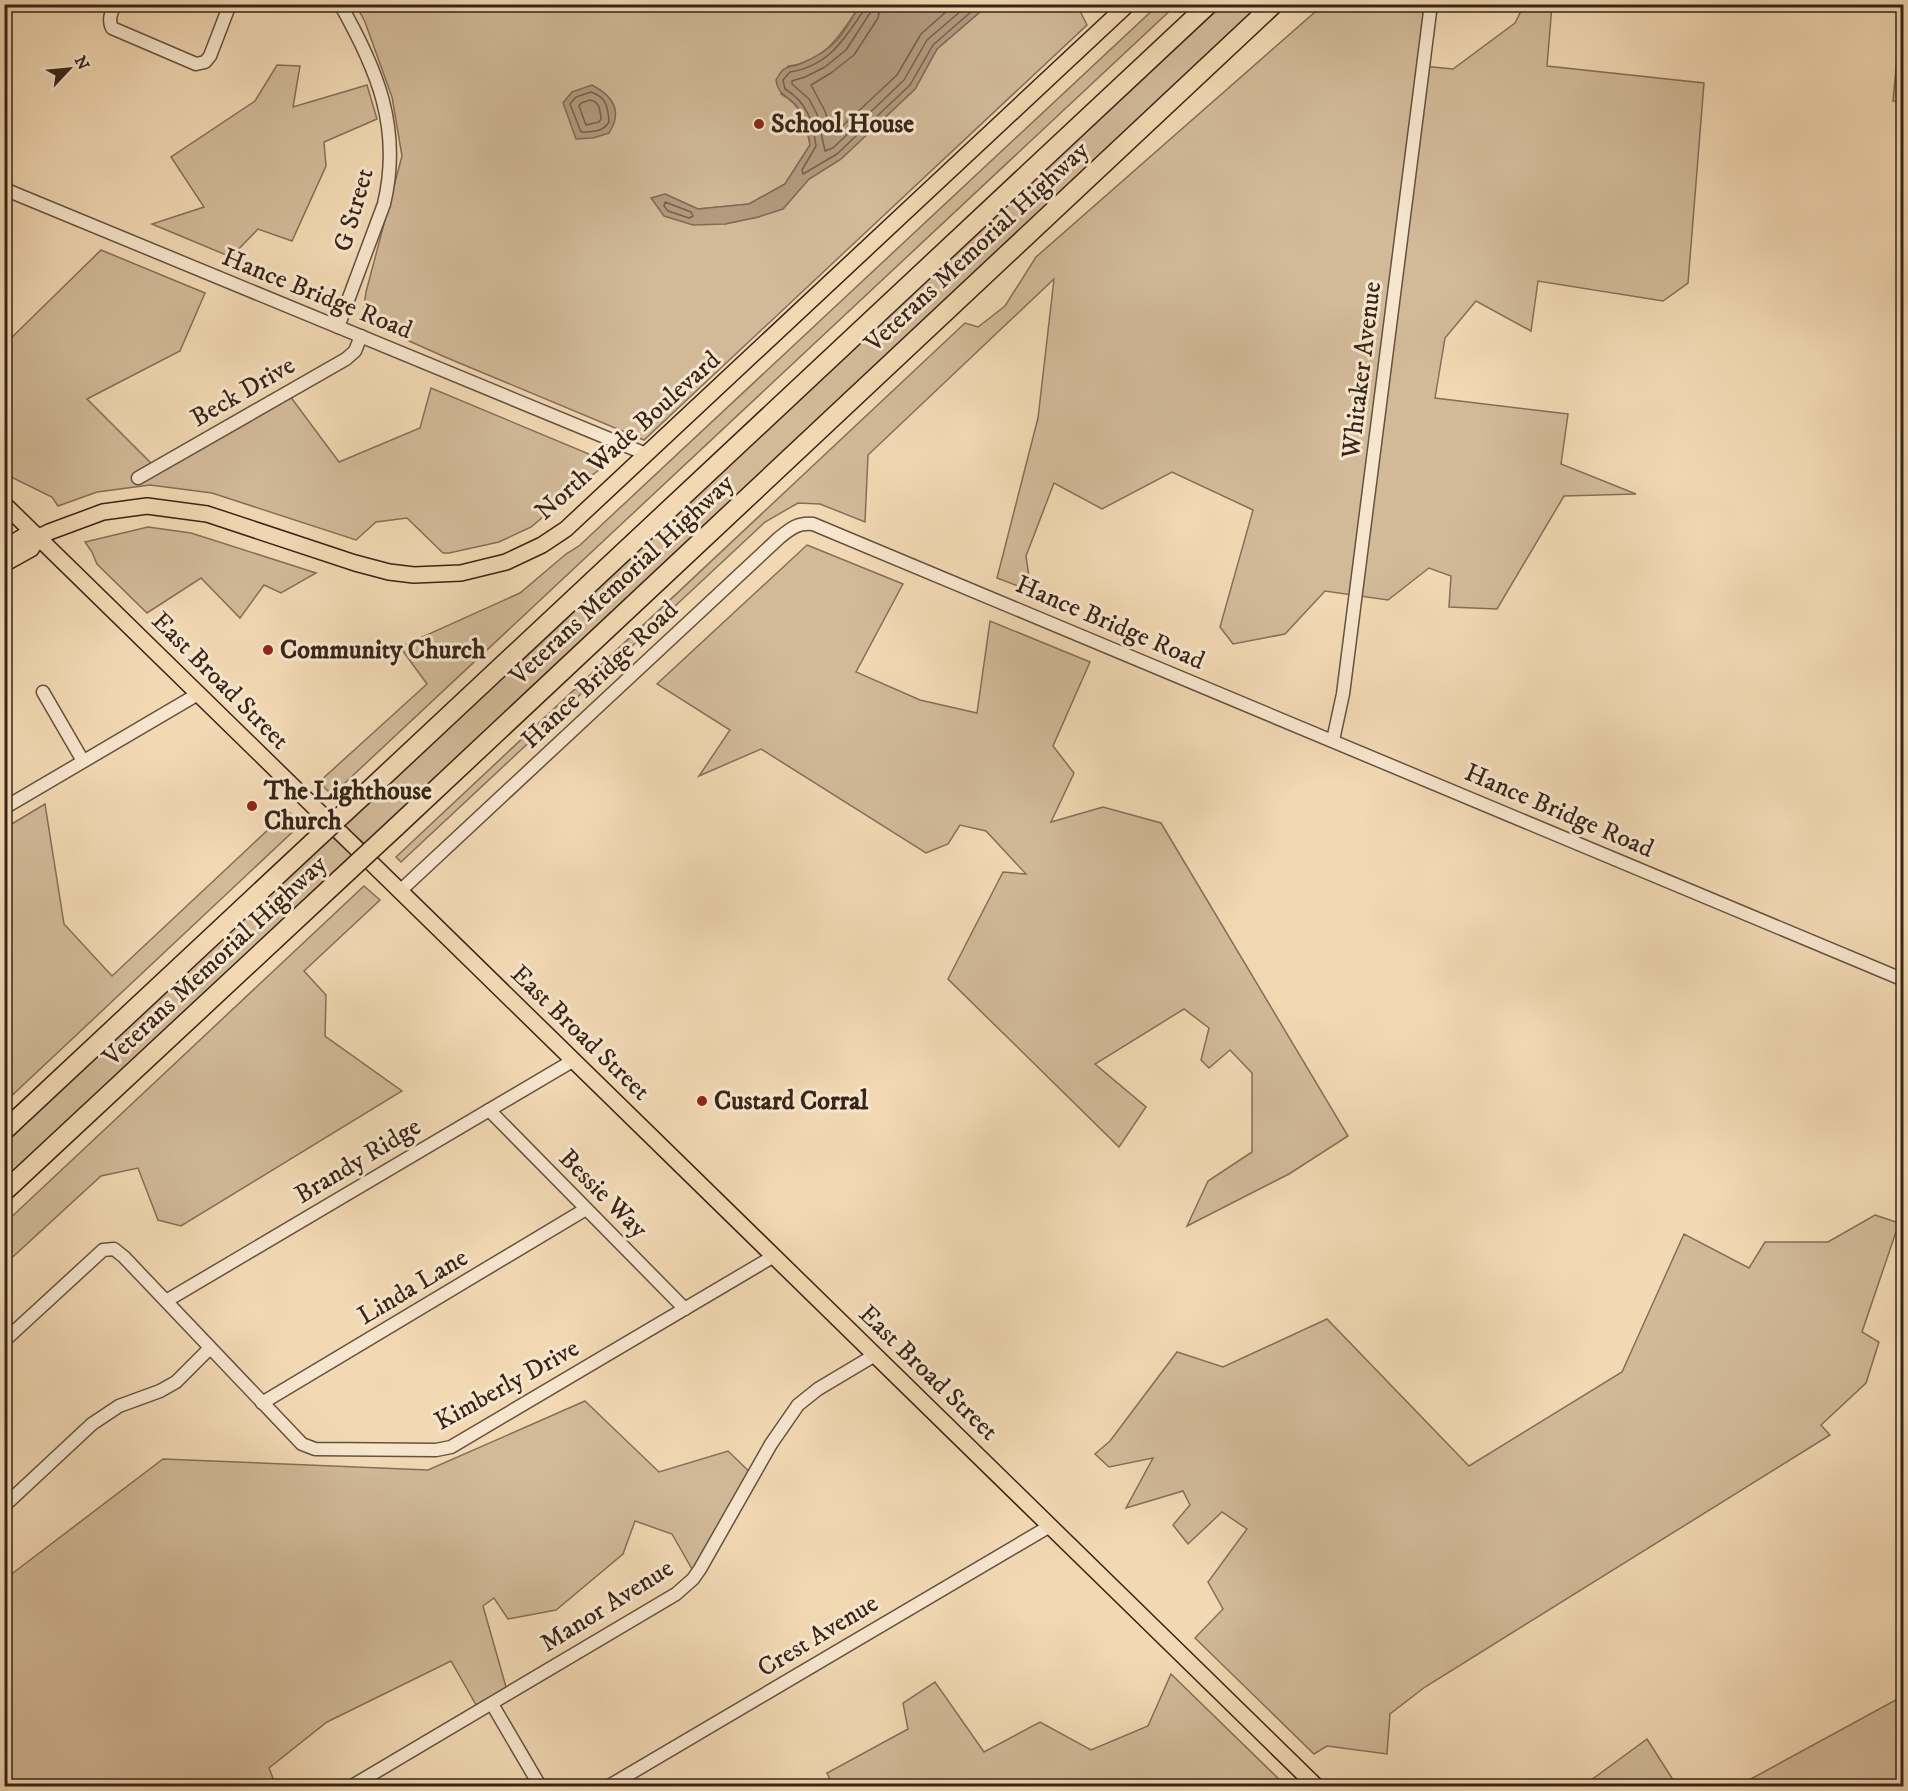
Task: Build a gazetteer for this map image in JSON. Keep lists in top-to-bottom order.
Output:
{
  "streets": {
    "highway": ["Veterans Memorial Highway"],
    "main road": ["North Wade Boulevard", "East Broad Street"],
    "street": [
      "G Street",
      "Hance Bridge Road",
      "Whitaker Avenue",
      "Beck Drive",
      "Brandy Ridge",
      "Bessie Way",
      "Linda Lane",
      "Kimberly Drive",
      "Manor Avenue",
      "Crest Avenue"
    ]
  },
  "crossings": [
    ["G Street", "Hance Bridge Road"],
    ["Hance Bridge Road", "Whitaker Avenue"],
    ["Hance Bridge Road", "Beck Drive"],
    ["Hance Bridge Road", "North Wade Boulevard"],
    ["Hance Bridge Road", "East Broad Street"],
    ["North Wade Boulevard", "East Broad Street"],
    ["East Broad Street", "Brandy Ridge"],
    ["East Broad Street", "Kimberly Drive"],
    ["East Broad Street", "Manor Avenue"],
    ["East Broad Street", "Crest Avenue"],
    ["Brandy Ridge", "Bessie Way"],
    ["Brandy Ridge", "Kimberly Drive"],
    ["Bessie Way", "Linda Lane"],
    ["Bessie Way", "Kimberly Drive"],
    ["Linda Lane", "Kimberly Drive"]
  ],
  "places": [
    "School House",
    "Community Church",
    "The Lighthouse Church",
    "Custard Corral"
  ],
  "north": "top right"
}
